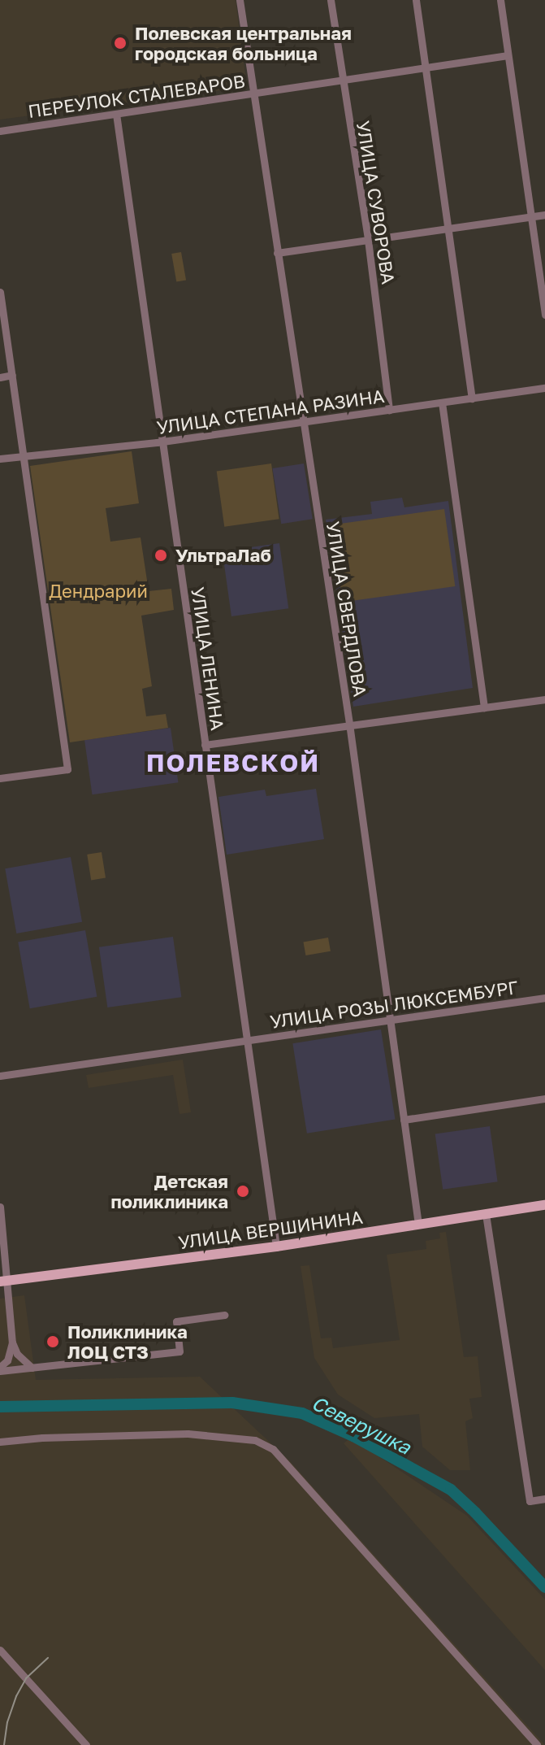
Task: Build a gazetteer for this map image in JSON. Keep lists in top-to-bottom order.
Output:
{
  "streets": {
    "main road": ["УЛИЦА ВЕРШИНИНА"],
    "street": [
      "ПЕРЕУЛОК СТАЛЕВАРОВ",
      "УЛИЦА СУВОРОВА",
      "УЛИЦА СТЕПАНА РАЗИНА",
      "УЛИЦА СВЕРДЛОВА",
      "УЛИЦА ЛЕНИНА",
      "УЛИЦА РОЗЫ ЛЮКСЕМБУРГ"
    ]
  },
  "crossings": [
    ["ПЕРЕУЛОК СТАЛЕВАРОВ", "УЛИЦА СУВОРОВА"],
    ["ПЕРЕУЛОК СТАЛЕВАРОВ", "УЛИЦА СВЕРДЛОВА"],
    ["ПЕРЕУЛОК СТАЛЕВАРОВ", "УЛИЦА ЛЕНИНА"],
    ["УЛИЦА СУВОРОВА", "УЛИЦА СТЕПАНА РАЗИНА"],
    ["УЛИЦА СТЕПАНА РАЗИНА", "УЛИЦА СВЕРДЛОВА"],
    ["УЛИЦА СТЕПАНА РАЗИНА", "УЛИЦА ЛЕНИНА"],
    ["УЛИЦА СВЕРДЛОВА", "УЛИЦА РОЗЫ ЛЮКСЕМБУРГ"],
    ["УЛИЦА СВЕРДЛОВА", "УЛИЦА ВЕРШИНИНА"],
    ["УЛИЦА ЛЕНИНА", "УЛИЦА РОЗЫ ЛЮКСЕМБУРГ"],
    ["УЛИЦА ЛЕНИНА", "УЛИЦА ВЕРШИНИНА"]
  ],
  "districts": ["ПОЛЕВСКОЙ"],
  "water": ["Северушка"],
  "parks": ["Дендрарий"],
  "places": [
    "Полевская центральная городская больница",
    "УльтраЛаб",
    "Детская поликлиника",
    "Поликлиника ЛОЦ СТЗ"
  ]
}
